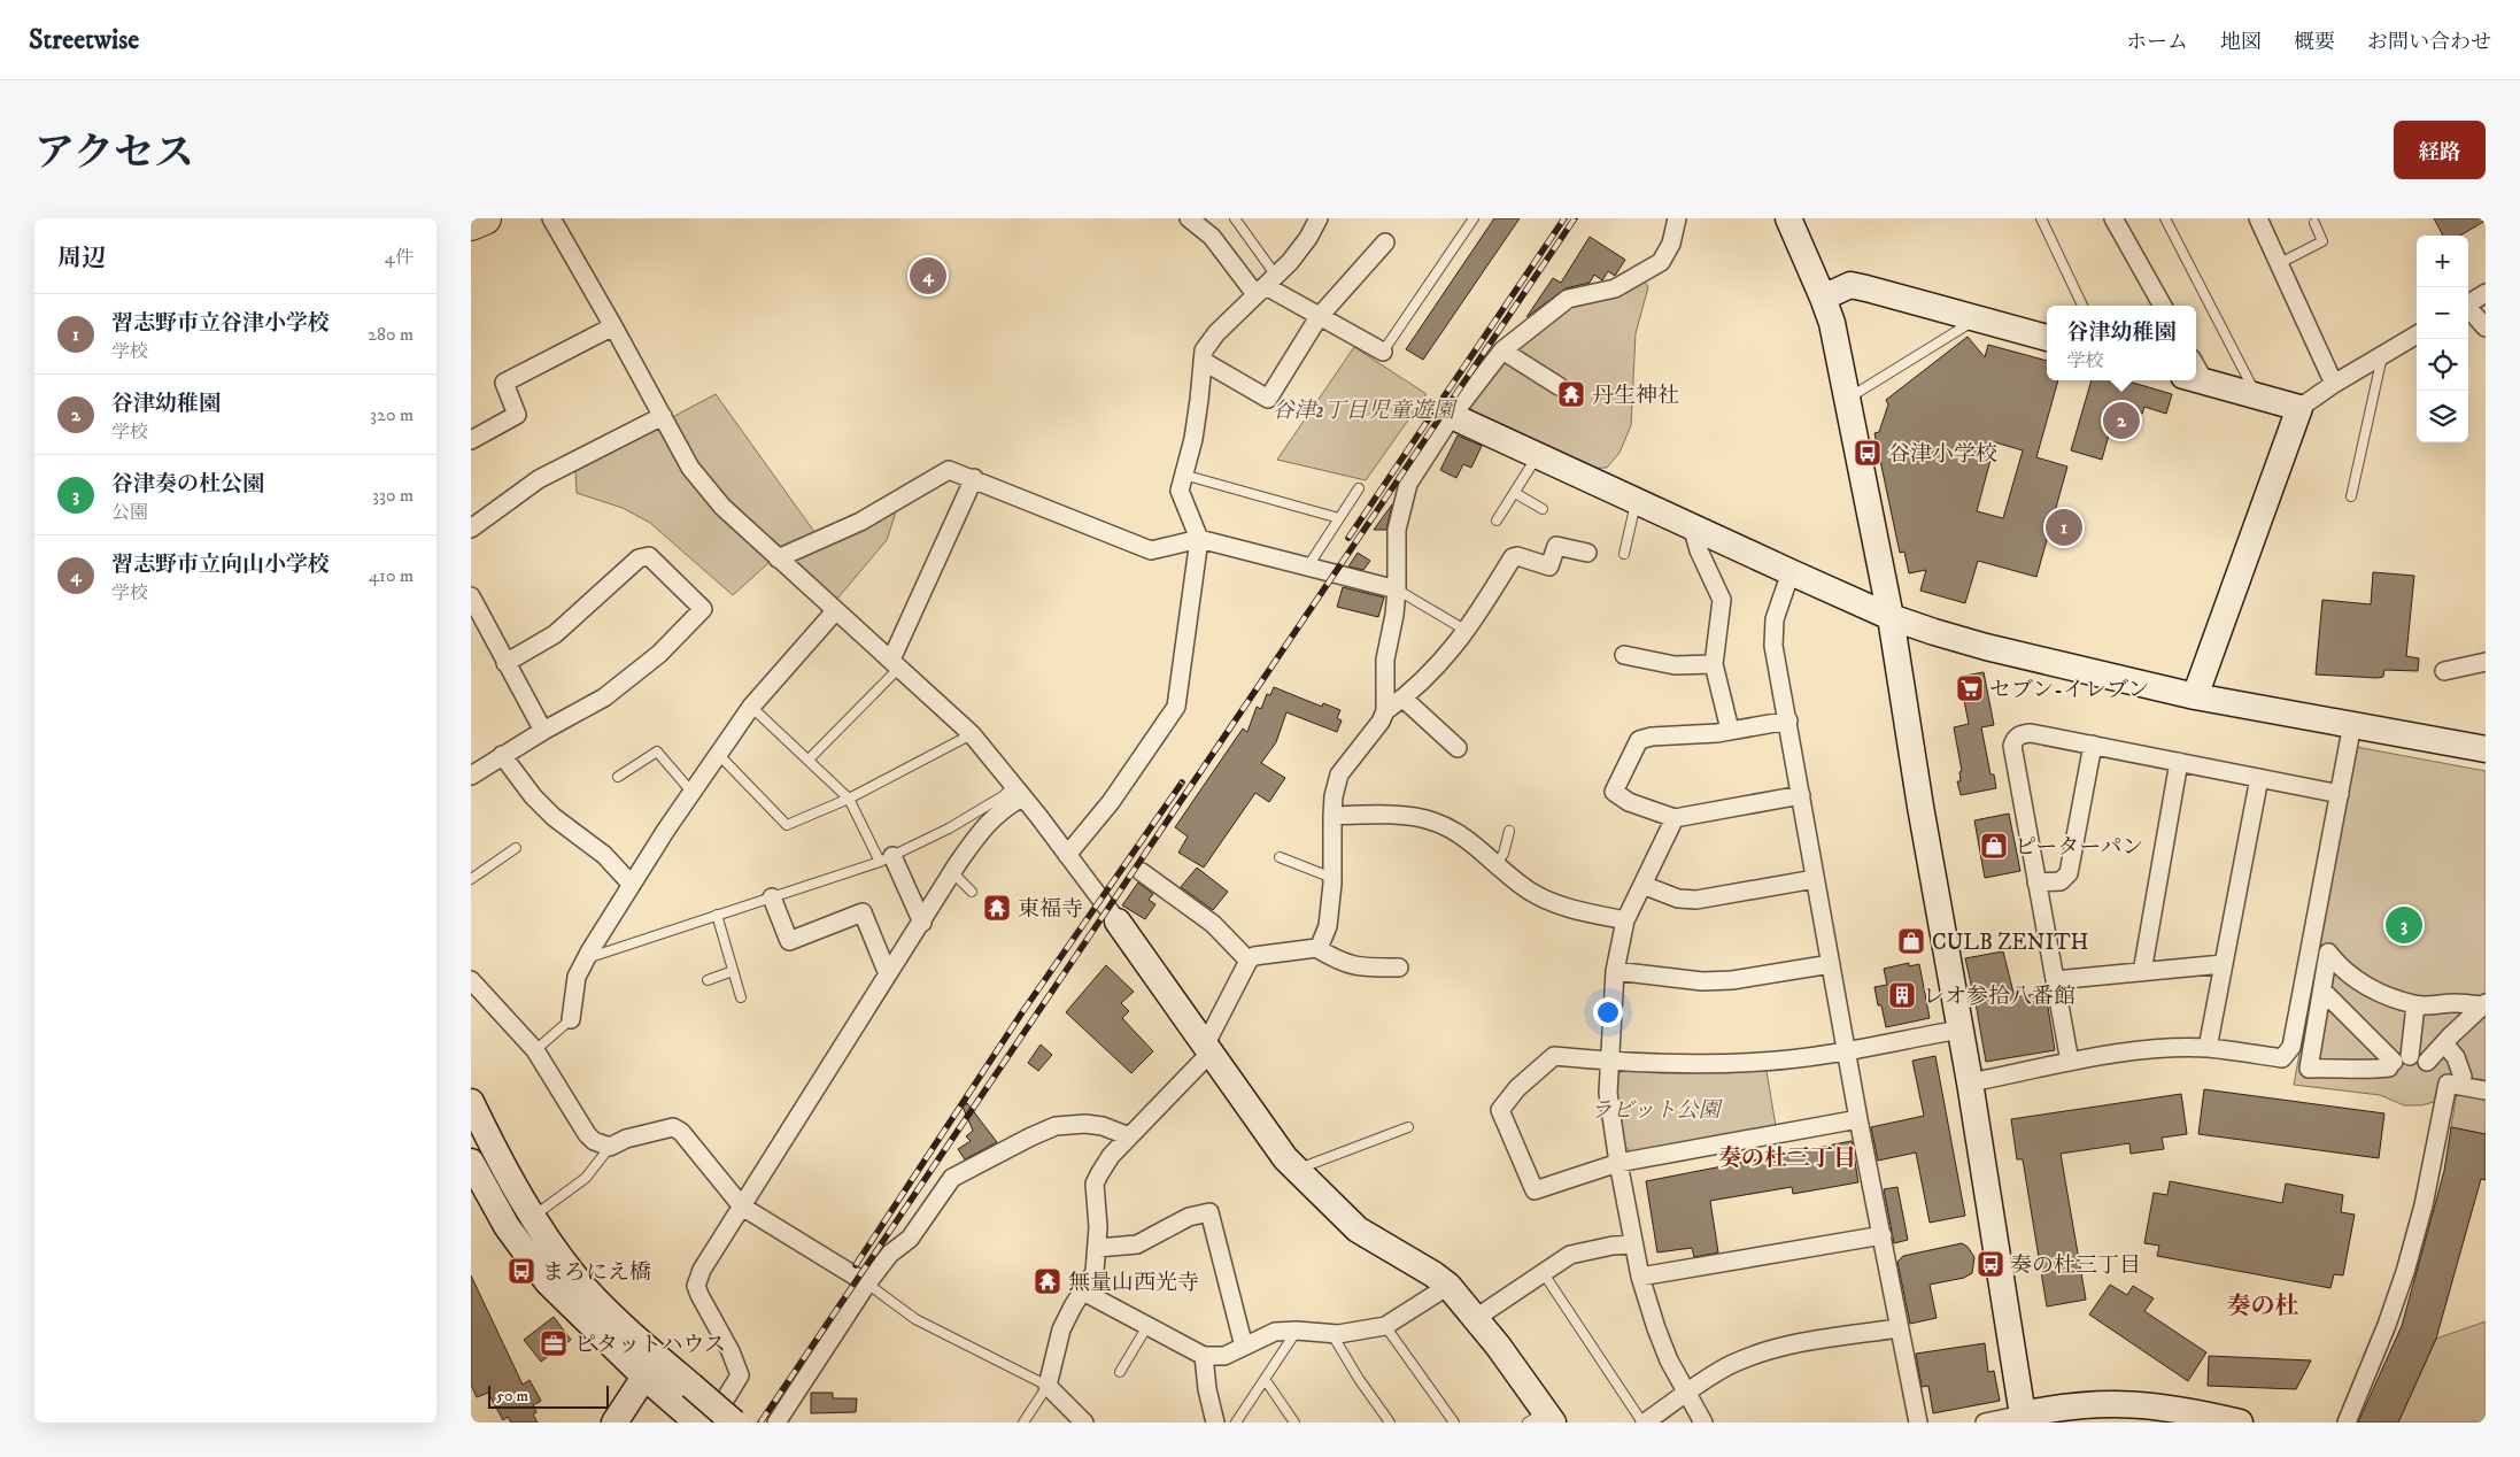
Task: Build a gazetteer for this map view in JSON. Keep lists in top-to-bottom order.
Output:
{
  "districts": ["奏の杜三丁目", "奏の杜"],
  "parks": ["谷津2丁目児童遊園", "ラビット公園"],
  "places": {
    "temple": ["丹生神社", "東福寺", "無量山西光寺"],
    "bus stop": ["谷津小学校", "奏の杜三丁目", "まろにえ橋"],
    "supermarket": ["セブン-イレブン"],
    "shop": ["ピーターパン", "CULB ZENITH"],
    "building": ["レオ参拾八番館"],
    "office": ["ピタットハウス"]
  },
  "scale_bar": "50 m",
  "page": {
    "header": "Streetwise",
    "nav": [
      "ホーム",
      "地図",
      "概要",
      "お問い合わせ"
    ],
    "title": "アクセス",
    "buttons": "経路",
    "heading": ["周辺", "4件"],
    "map_buttons": ["+", "−"],
    "pins": [
      "4",
      "2",
      "1",
      "3"
    ],
    "list": [
      {
        "mark": "1",
        "name": "習志野市立谷津小学校",
        "note": "学校",
        "value": "280 m"
      },
      {
        "mark": "2",
        "name": "谷津幼稚園",
        "note": "学校",
        "value": "320 m"
      },
      {
        "mark": "3",
        "name": "谷津奏の杜公園",
        "note": "公園",
        "value": "330 m"
      },
      {
        "mark": "4",
        "name": "習志野市立向山小学校",
        "note": "学校",
        "value": "410 m"
      }
    ],
    "popup": ["谷津幼稚園", "学校"],
    "scale": "50 m"
  }
}
